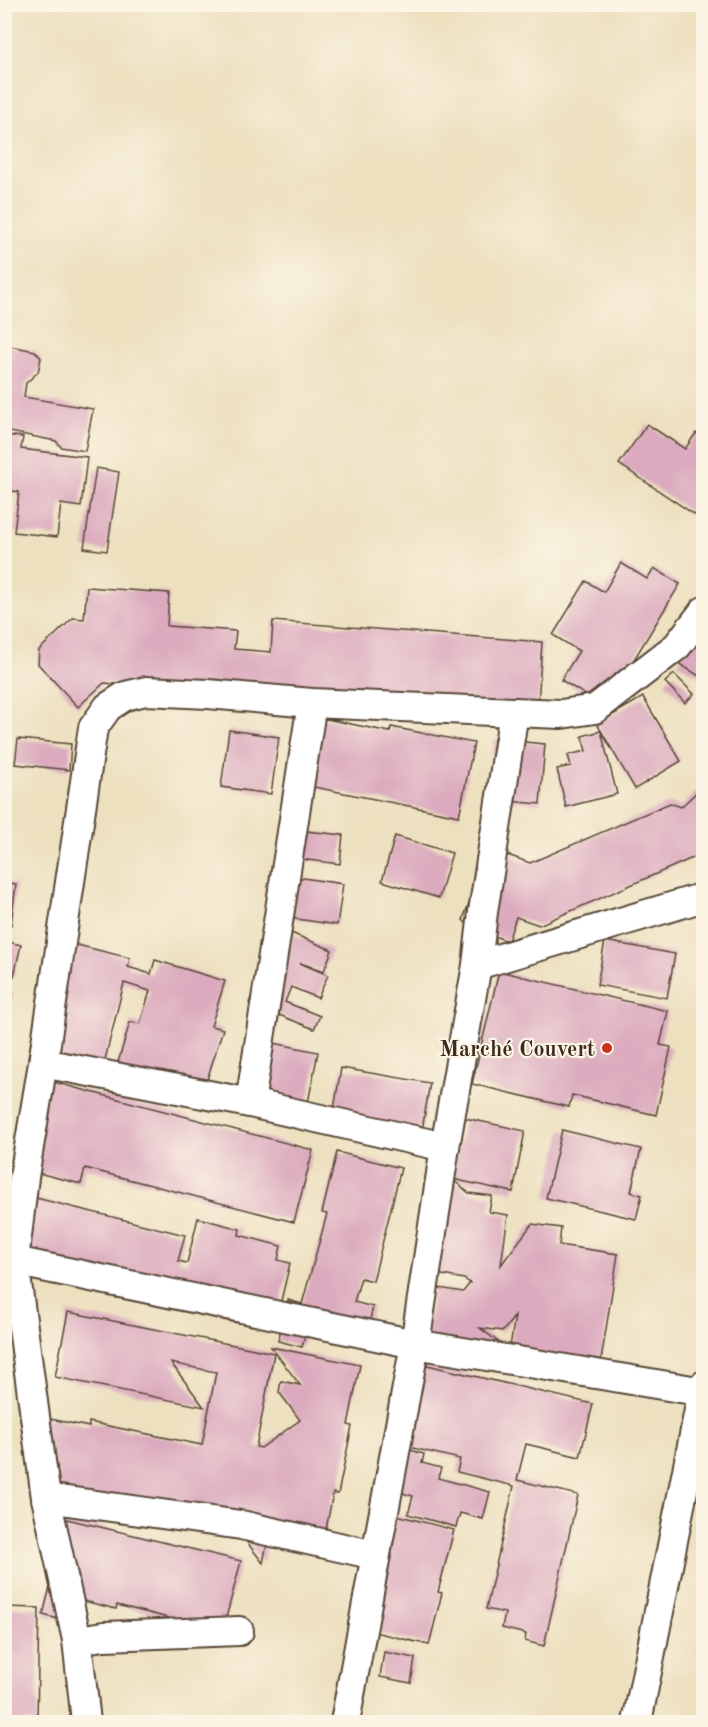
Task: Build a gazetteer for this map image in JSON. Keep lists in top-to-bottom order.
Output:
{
  "places": ["Marché Couvert"]
}
